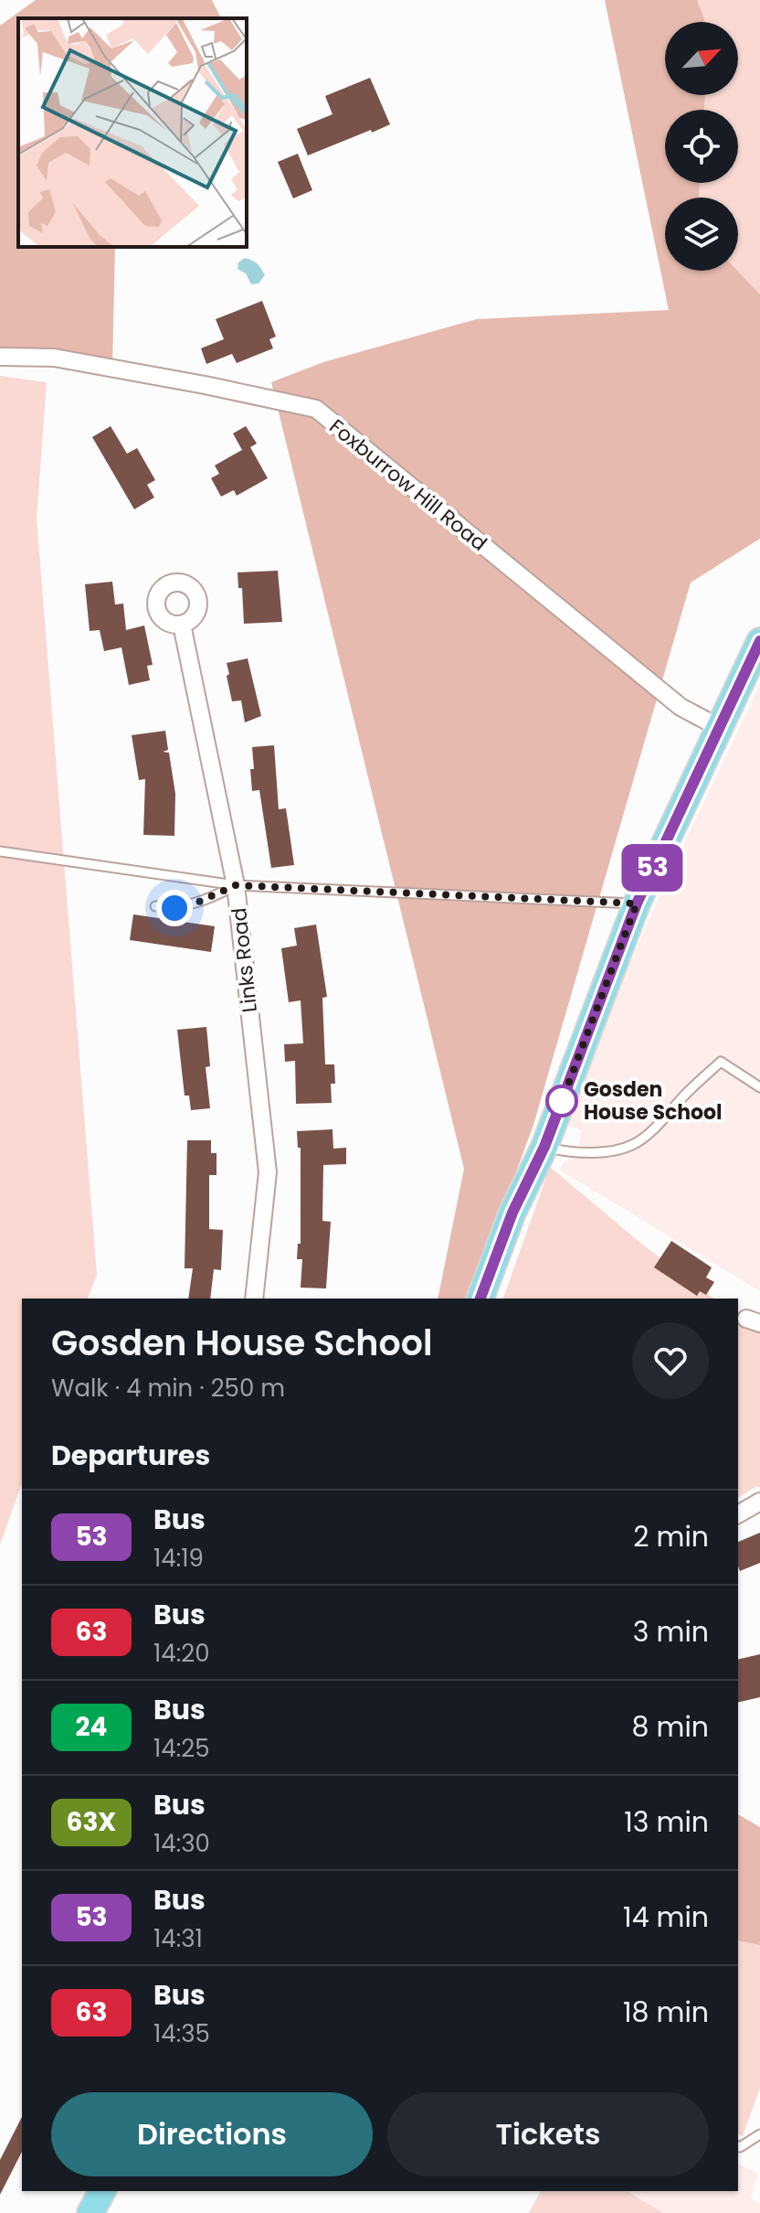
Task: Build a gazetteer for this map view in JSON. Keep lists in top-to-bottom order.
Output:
{
  "streets": {
    "street": ["Foxburrow Hill Road", "Links Road"]
  },
  "places": ["Gosden House School"],
  "lines": ["bus line 53"],
  "north": "top right",
  "page": {
    "on_map": "53",
    "heading": [
      ["Gosden House School", "Walk · 4 min · 250 m"],
      "Departures"
    ],
    "list": [
      {
        "mark": "53",
        "name": "Bus",
        "note": "14:19",
        "value": "2 min"
      },
      {
        "mark": "63",
        "name": "Bus",
        "note": "14:20",
        "value": "3 min"
      },
      {
        "mark": "24",
        "name": "Bus",
        "note": "14:25",
        "value": "8 min"
      },
      {
        "mark": "63X",
        "name": "Bus",
        "note": "14:30",
        "value": "13 min"
      },
      {
        "mark": "53",
        "name": "Bus",
        "note": "14:31",
        "value": "14 min"
      },
      {
        "mark": "63",
        "name": "Bus",
        "note": "14:35",
        "value": "18 min"
      }
    ],
    "buttons": ["Directions", "Tickets"]
  }
}
